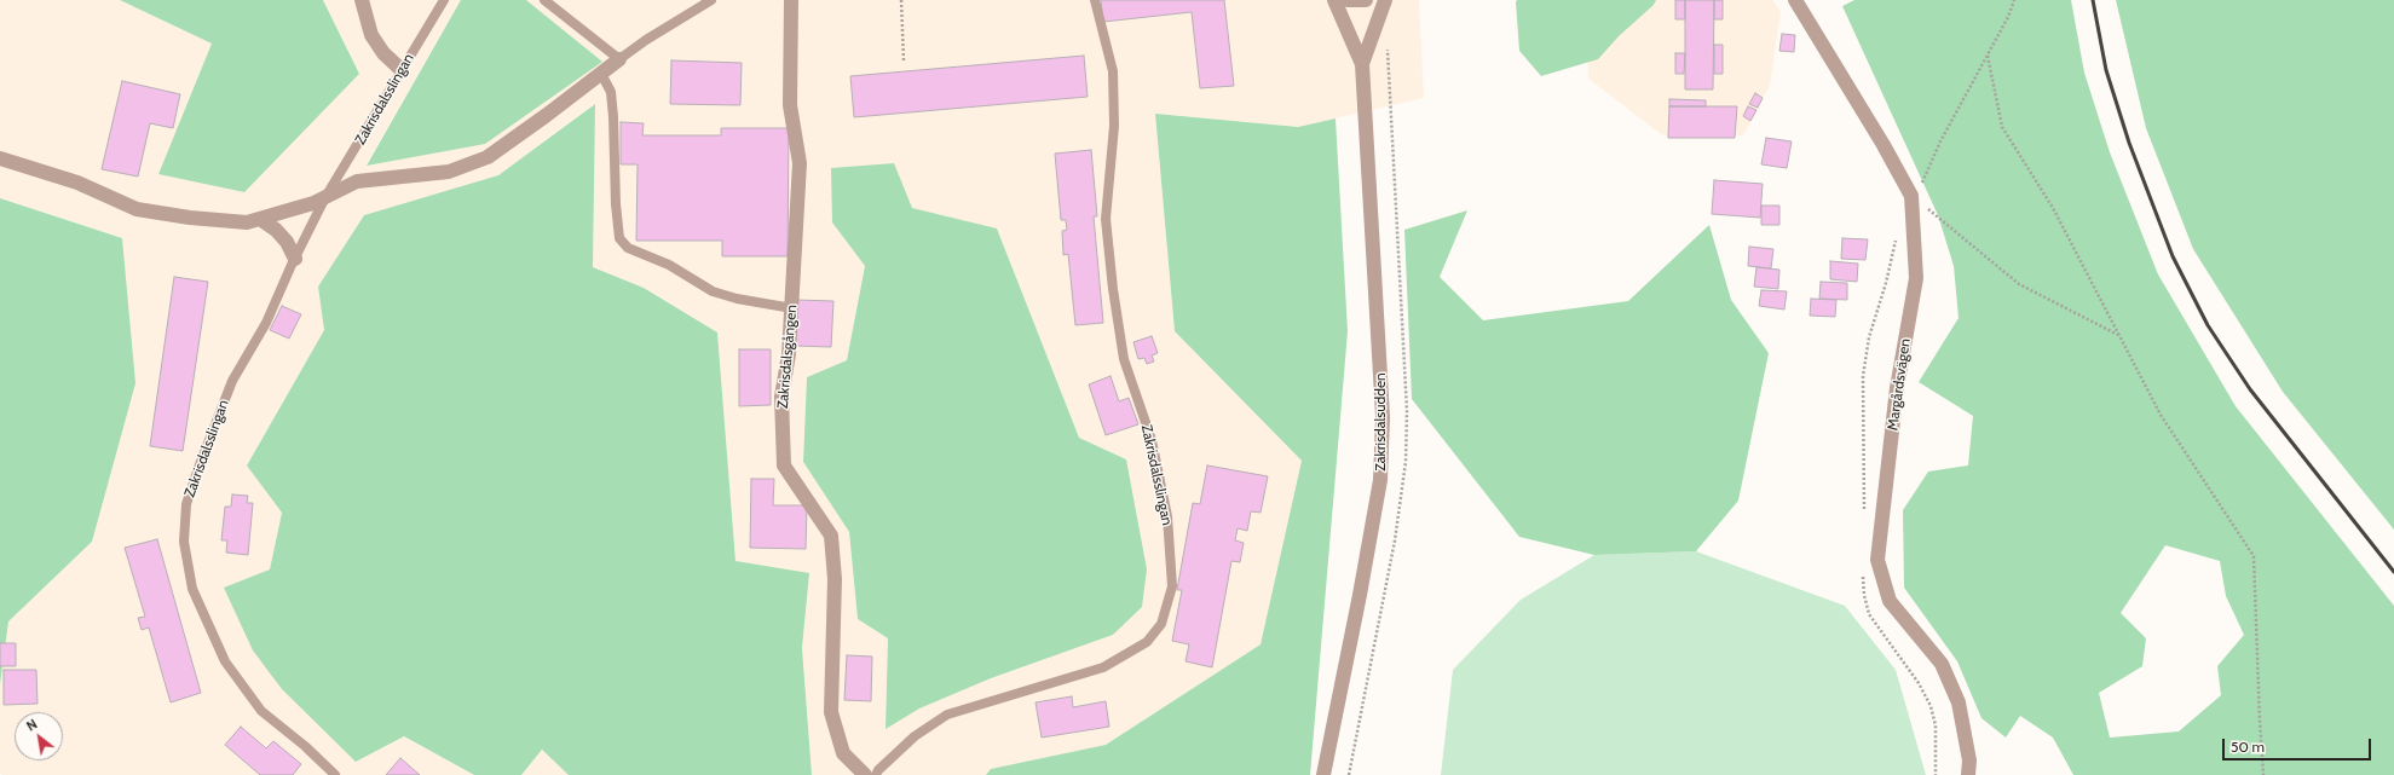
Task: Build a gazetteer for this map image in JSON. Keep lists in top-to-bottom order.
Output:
{
  "streets": {
    "street": ["Zakrisdalsgången", "Margårdsvägen", "Zakrisdalsudden"],
    "lane": ["Zakrisdalsslingan"]
  },
  "scale_bar": "50 m",
  "north": "top left"
}
